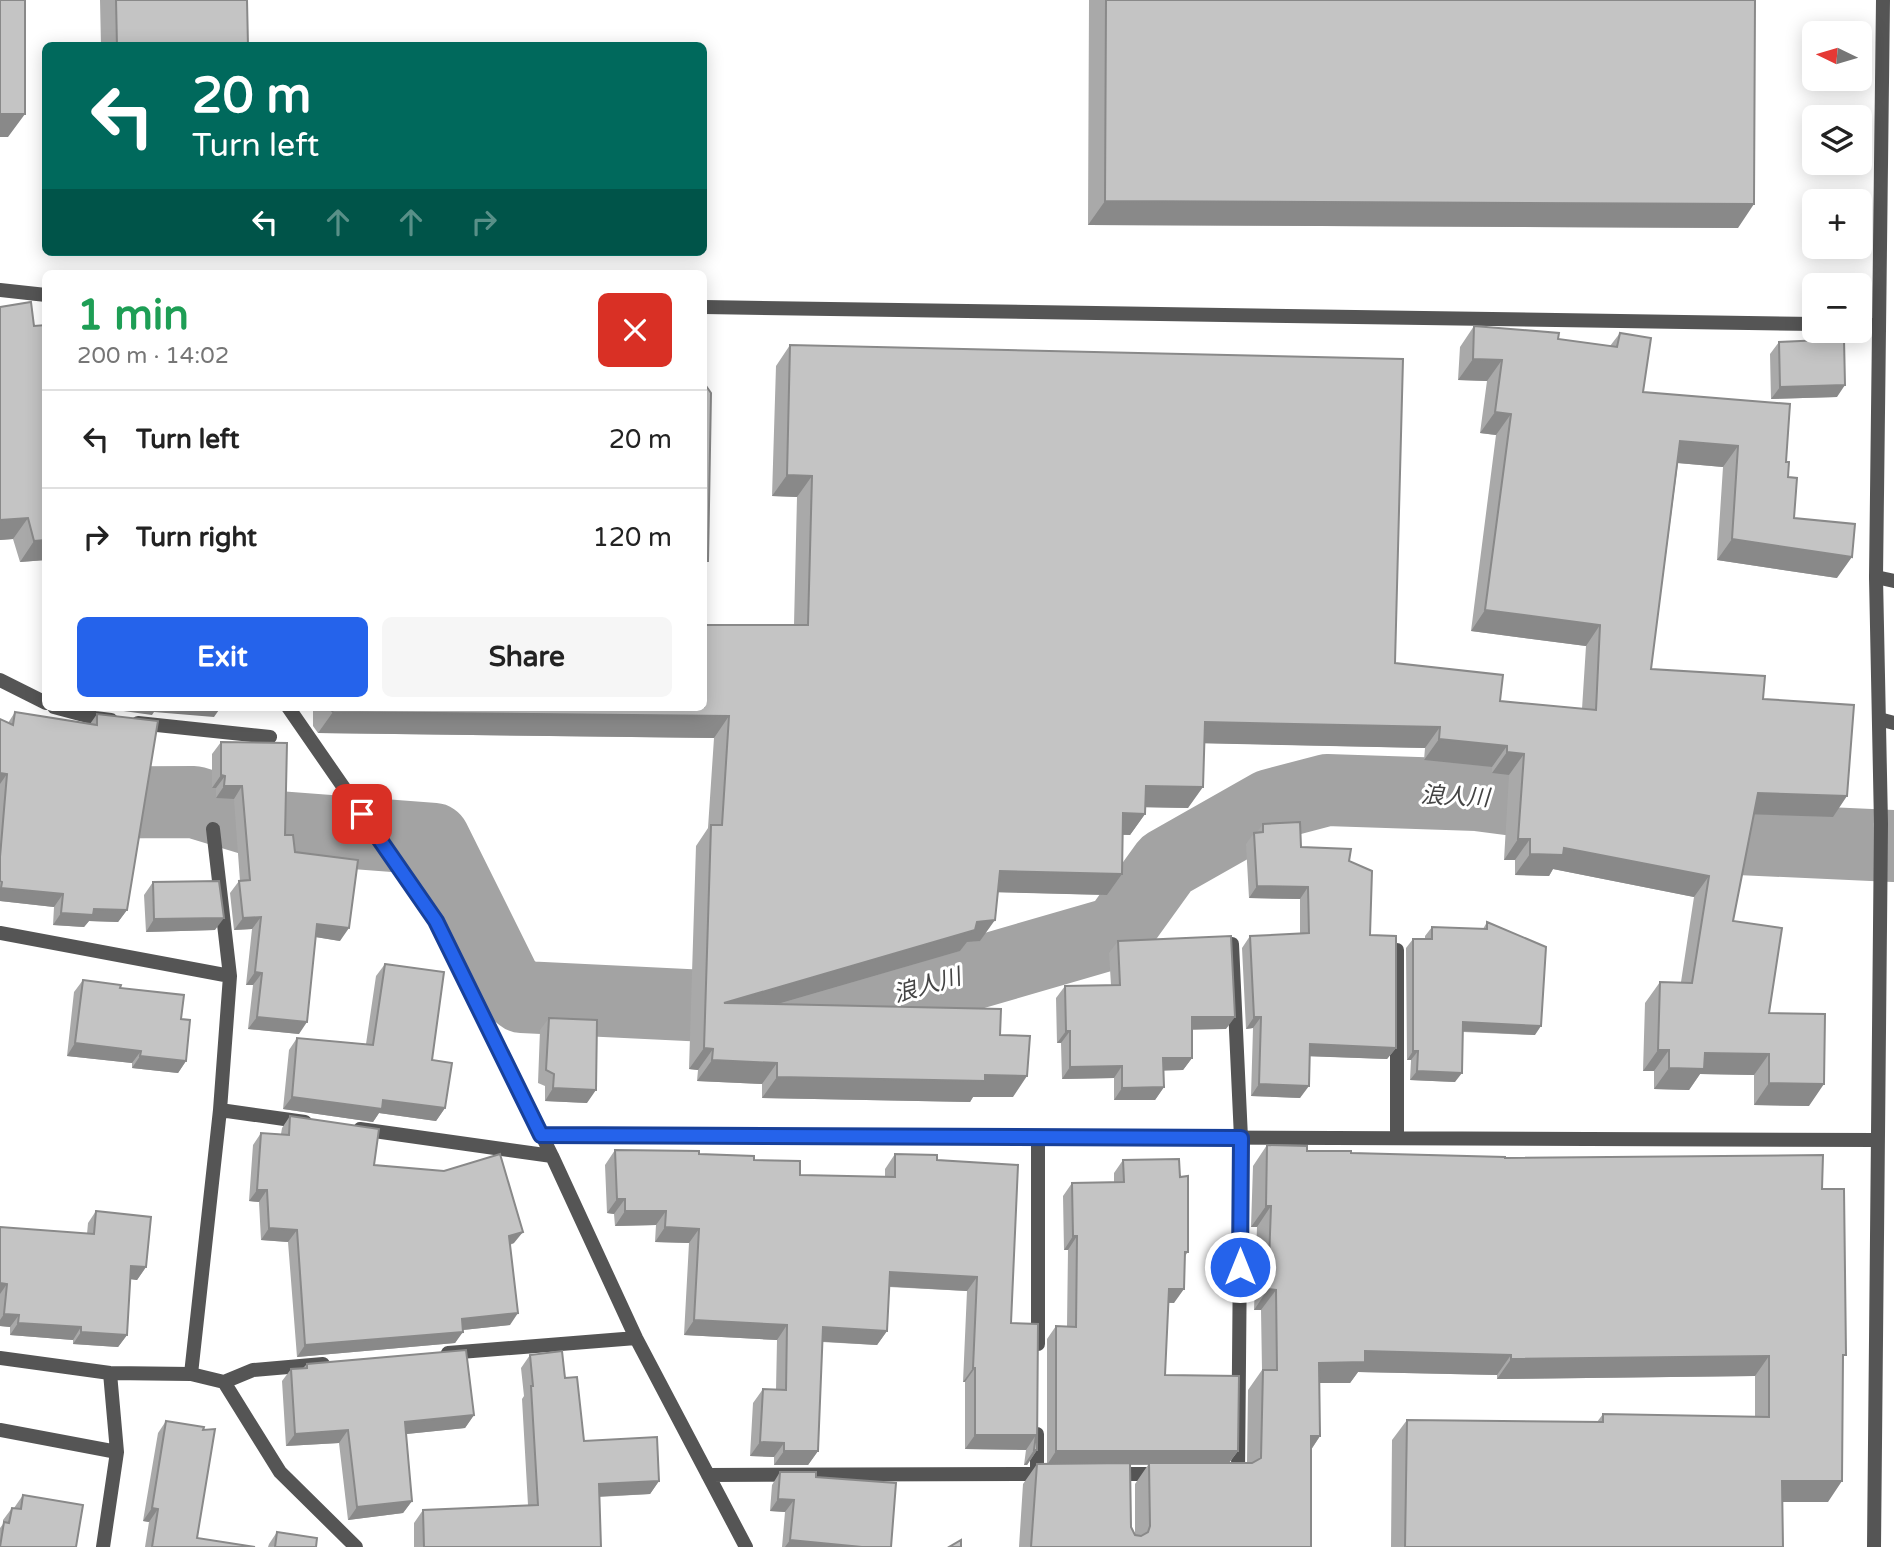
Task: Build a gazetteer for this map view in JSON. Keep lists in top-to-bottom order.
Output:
{
  "water": ["浪人川"],
  "north": "left",
  "page": {
    "map_buttons": ["+", "−"],
    "turn": ["20 m", "Turn left"],
    "heading": ["1 min", "200 m · 14:02"],
    "list": [
      {
        "name": "Turn left",
        "value": "20 m"
      },
      {
        "name": "Turn right",
        "value": "120 m"
      }
    ],
    "buttons": ["Exit", "Share"]
  }
}
